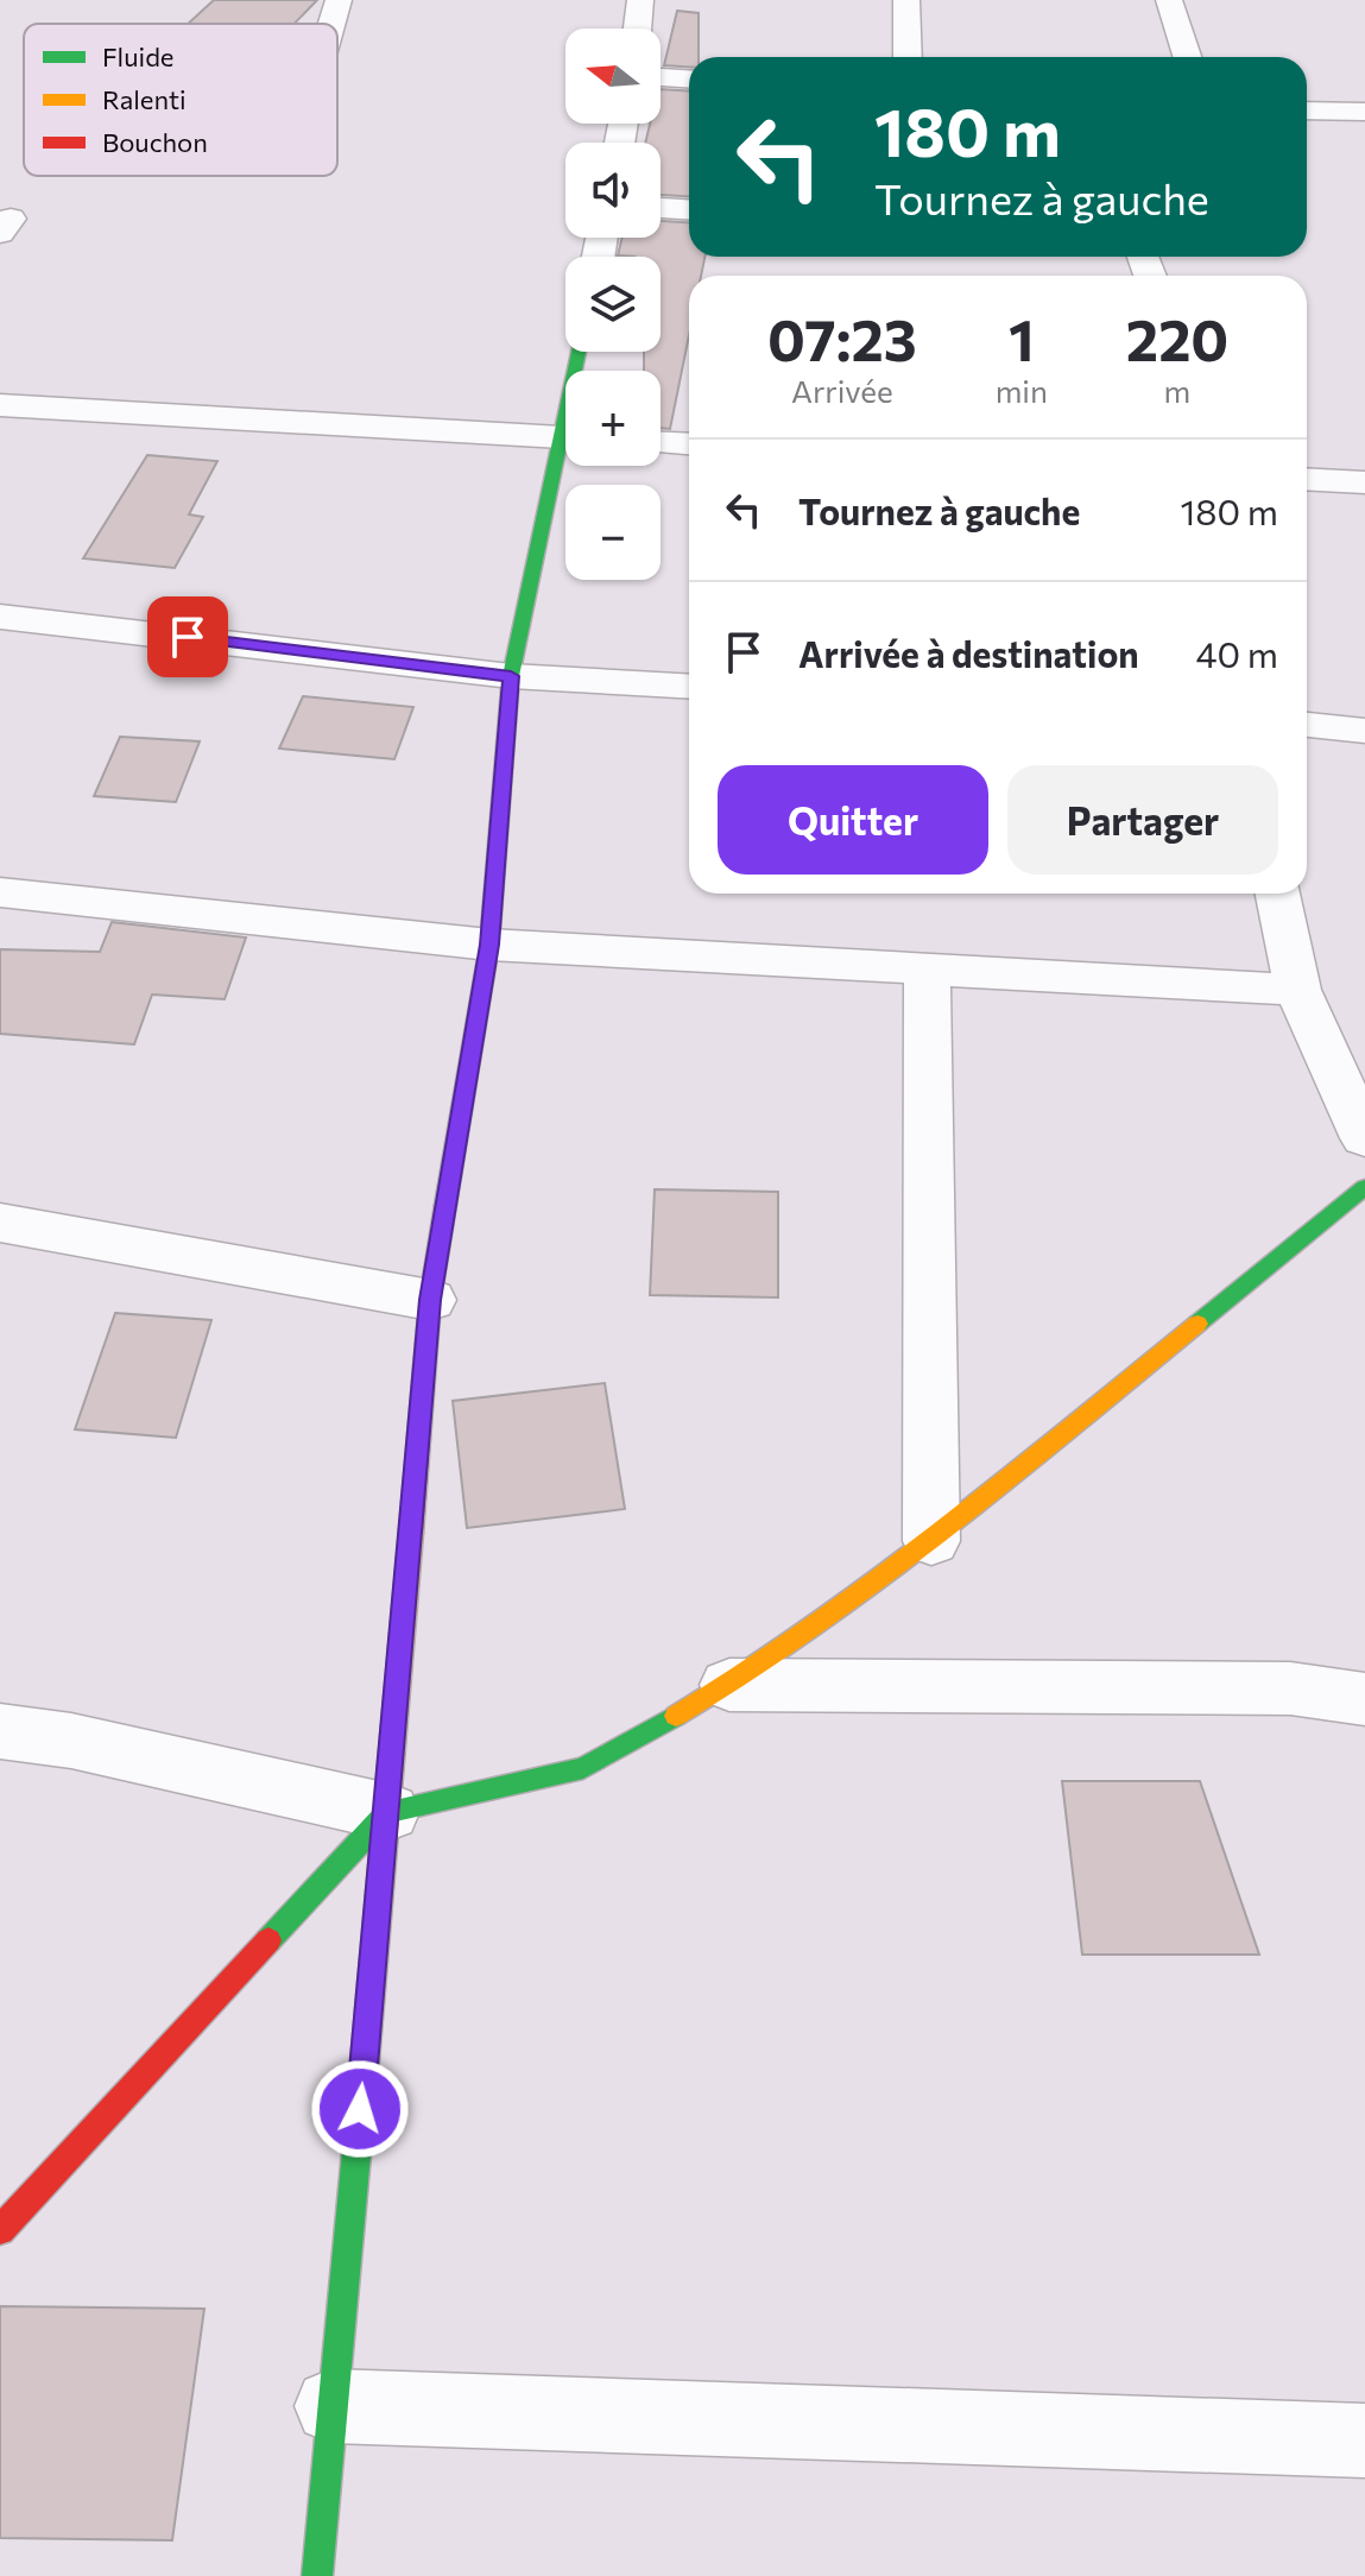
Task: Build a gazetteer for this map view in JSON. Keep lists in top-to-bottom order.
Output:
{
  "legend": ["Fluide", "Ralenti", "Bouchon"],
  "north": "left",
  "page": {
    "map_buttons": ["+", "−"],
    "turn": ["180 m", "Tournez à gauche"],
    "eta": [
      "07:23",
      "Arrivée",
      "1",
      "min",
      "220",
      "m"
    ],
    "list": [
      {
        "name": "Tournez à gauche",
        "value": "180 m"
      },
      {
        "name": "Arrivée à destination",
        "value": "40 m"
      }
    ],
    "buttons": ["Quitter", "Partager"]
  }
}
